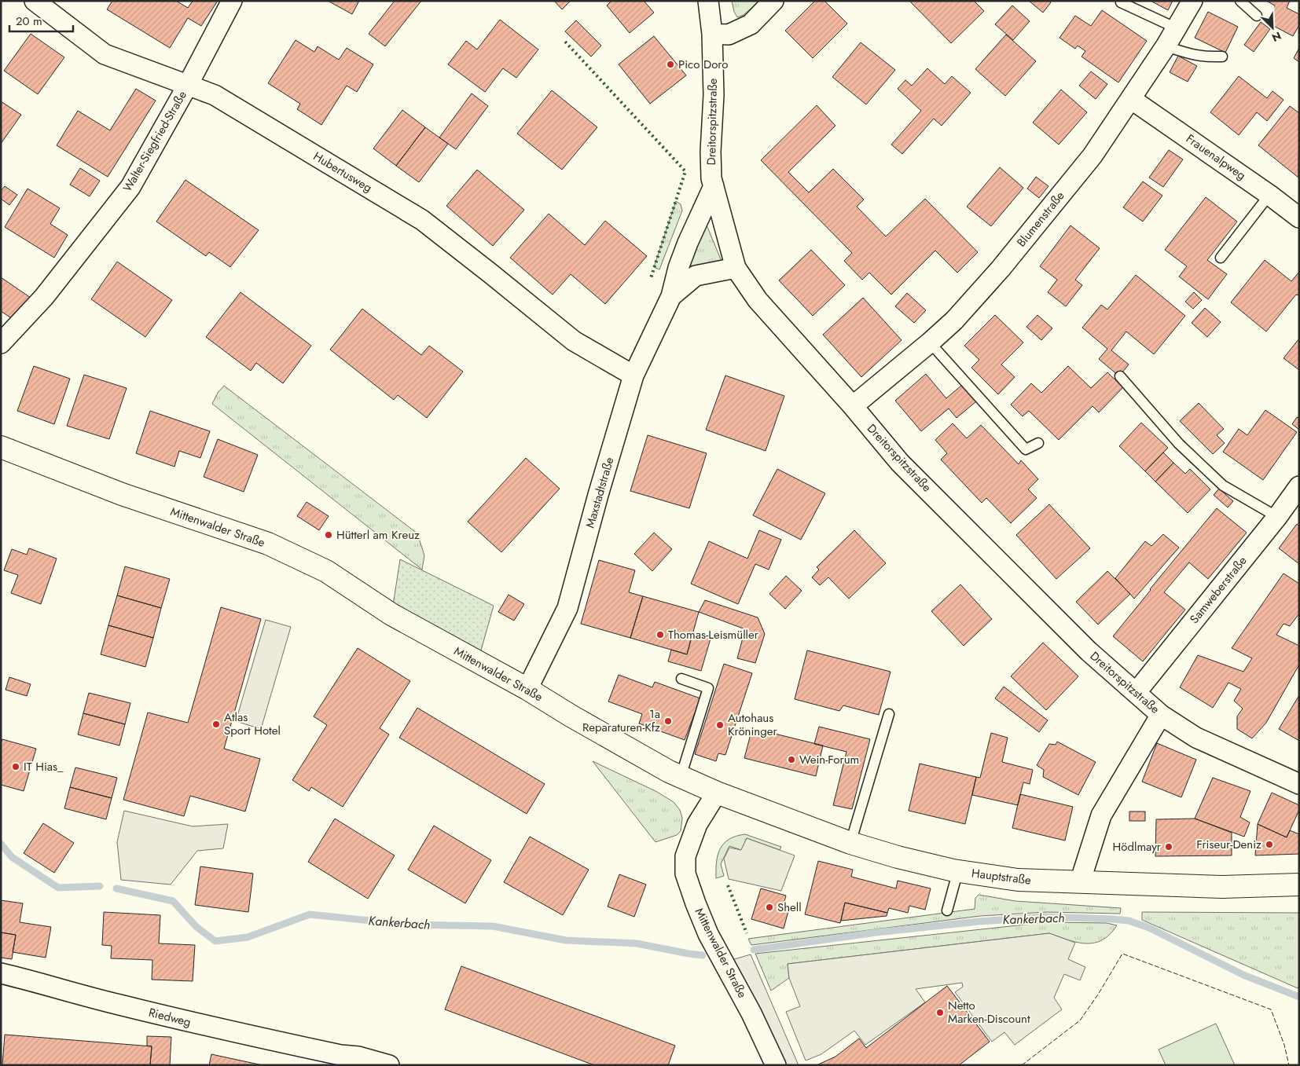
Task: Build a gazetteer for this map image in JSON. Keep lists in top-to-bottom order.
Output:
{
  "streets": {
    "main road": ["Mittenwalder Straße", "Hauptstraße"],
    "street": [
      "Dreitorspitzstraße",
      "Walter-Siegfried-Straße",
      "Frauenalpweg",
      "Hubertusweg",
      "Blumenstraße",
      "Maxstadtstraße",
      "Samweberstraße",
      "Riedweg"
    ]
  },
  "crossings": [
    ["Dreitorspitzstraße", "Blumenstraße"],
    ["Dreitorspitzstraße", "Maxstadtstraße"],
    ["Dreitorspitzstraße", "Samweberstraße"],
    ["Walter-Siegfried-Straße", "Hubertusweg"],
    ["Frauenalpweg", "Blumenstraße"],
    ["Hubertusweg", "Maxstadtstraße"],
    ["Maxstadtstraße", "Mittenwalder Straße"],
    ["Mittenwalder Straße", "Hauptstraße"]
  ],
  "water": ["Kankerbach"],
  "places": [
    "Pico Doro",
    "Hütterl am Kreuz",
    "Thomas-Leismüller",
    "1a Reparaturen-Kfz",
    "Atlas Sport Hotel",
    "Autohaus Kröninger",
    "Wein-Forum",
    "IT Hias_",
    "Friseur-Deniz",
    "Hödlmayr",
    "Shell",
    "Netto Marken-Discount"
  ],
  "scale_bar": "20 m",
  "north": "bottom right"
}
